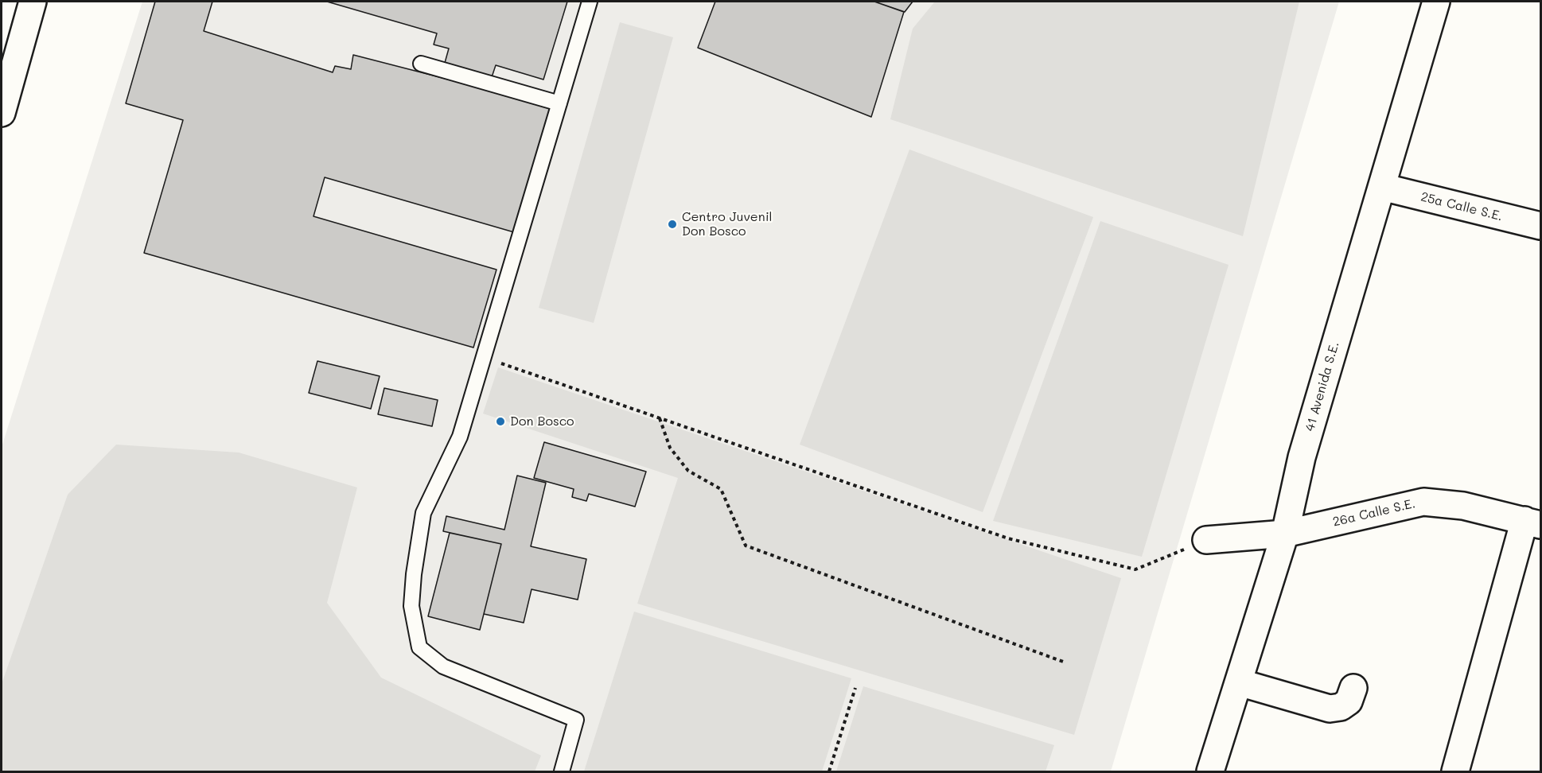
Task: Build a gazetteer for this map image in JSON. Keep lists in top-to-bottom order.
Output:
{
  "streets": {
    "street": ["25a Calle S.E.", "41 Avenida S.E.", "26a Calle S.E."]
  },
  "crossings": [
    ["25a Calle S.E.", "41 Avenida S.E."],
    ["41 Avenida S.E.", "26a Calle S.E."]
  ],
  "places": ["Centro Juvenil Don Bosco", "Don Bosco"]
}
